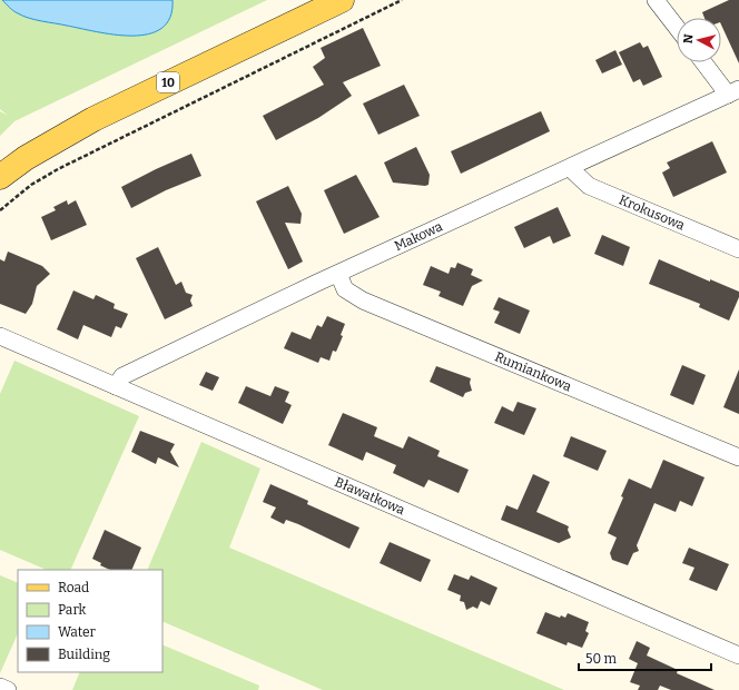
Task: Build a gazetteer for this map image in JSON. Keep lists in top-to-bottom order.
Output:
{
  "streets": {
    "main road": ["10"],
    "street": [
      "Krokusowa",
      "Makowa",
      "Rumiankowa",
      "Bławatkowa"
    ]
  },
  "crossings": [
    ["Krokusowa", "Makowa"],
    ["Makowa", "Rumiankowa"],
    ["Makowa", "Bławatkowa"]
  ],
  "legend": [
    "Road",
    "Park",
    "Water",
    "Building"
  ],
  "scale_bar": "50 m",
  "north": "left"
}
